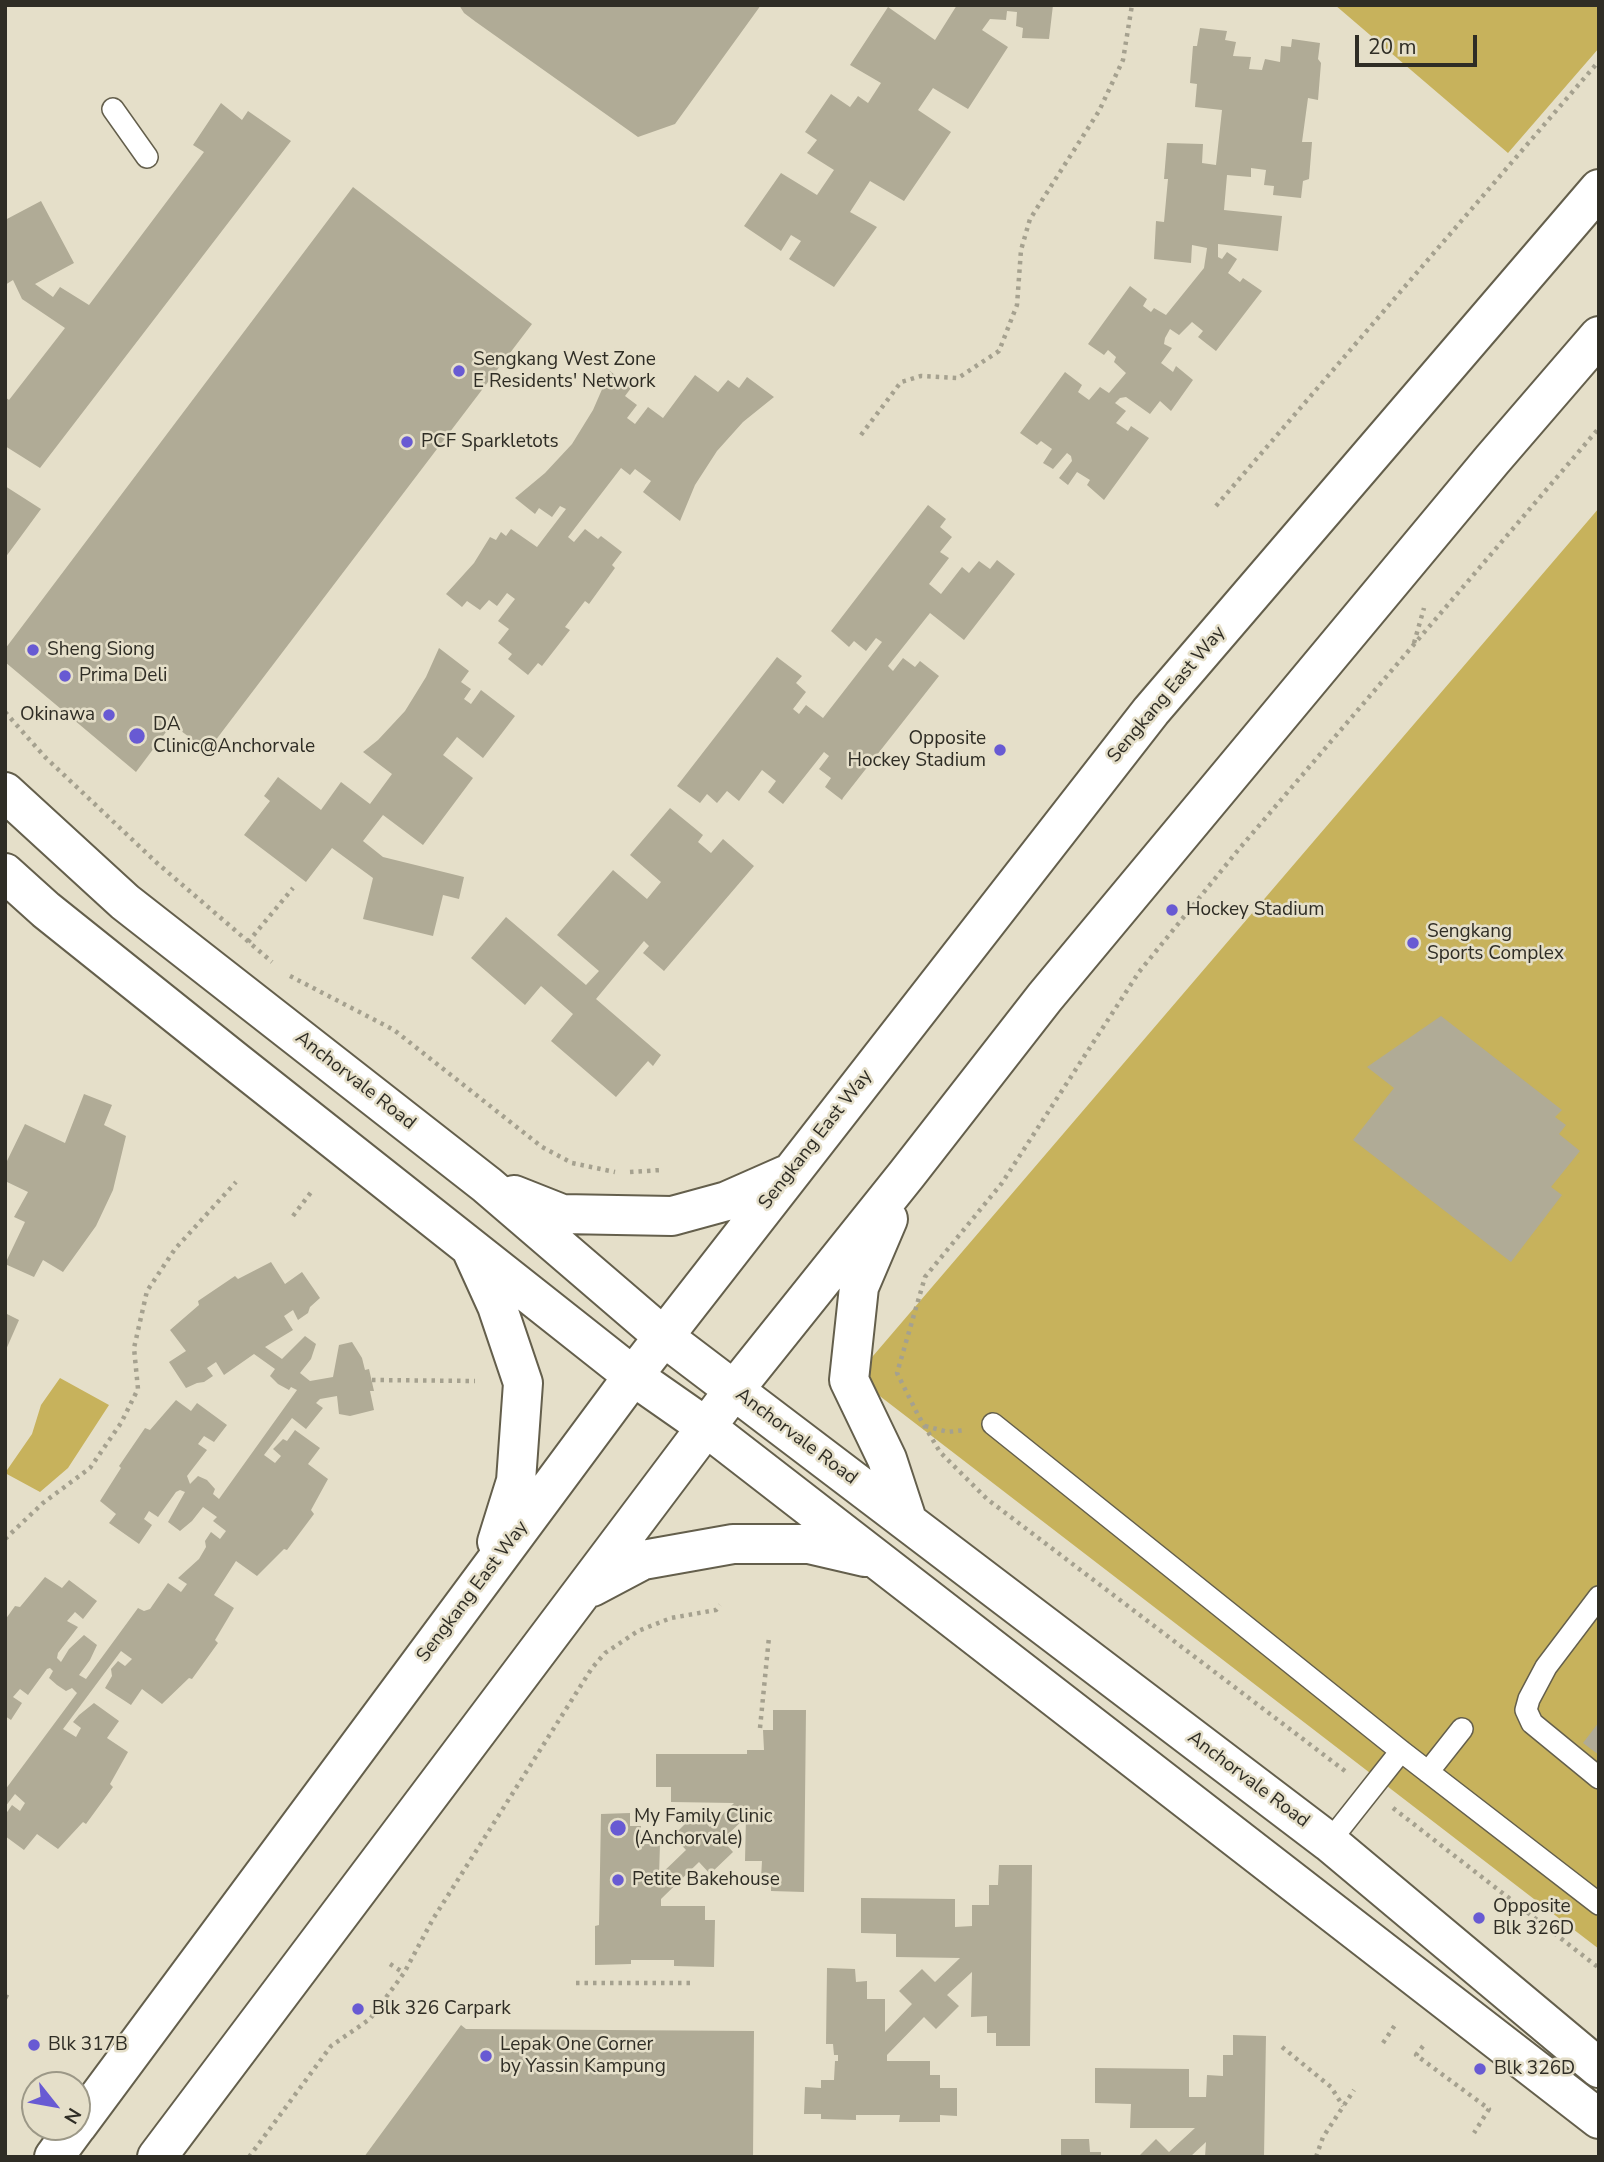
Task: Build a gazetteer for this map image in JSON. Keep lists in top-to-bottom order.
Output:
{
  "streets": {
    "main road": ["Sengkang East Way", "Anchorvale Road"]
  },
  "crossings": [
    ["Sengkang East Way", "Anchorvale Road"]
  ],
  "places": [
    "Sengkang West Zone E Residents' Network",
    "PCF Sparkletots",
    "Sheng Siong",
    "Prima Deli",
    "Okinawa",
    "DA Clinic@Anchorvale",
    "Opposite Hockey Stadium",
    "Hockey Stadium",
    "Sengkang Sports Complex",
    "My Family Clinic (Anchorvale)",
    "Petite Bakehouse",
    "Opposite Blk 326D",
    "Blk 326 Carpark",
    "Blk 317B",
    "Lepak One Corner by Yassin Kampung",
    "Blk 326D"
  ],
  "scale_bar": "20 m",
  "north": "bottom right"
}
